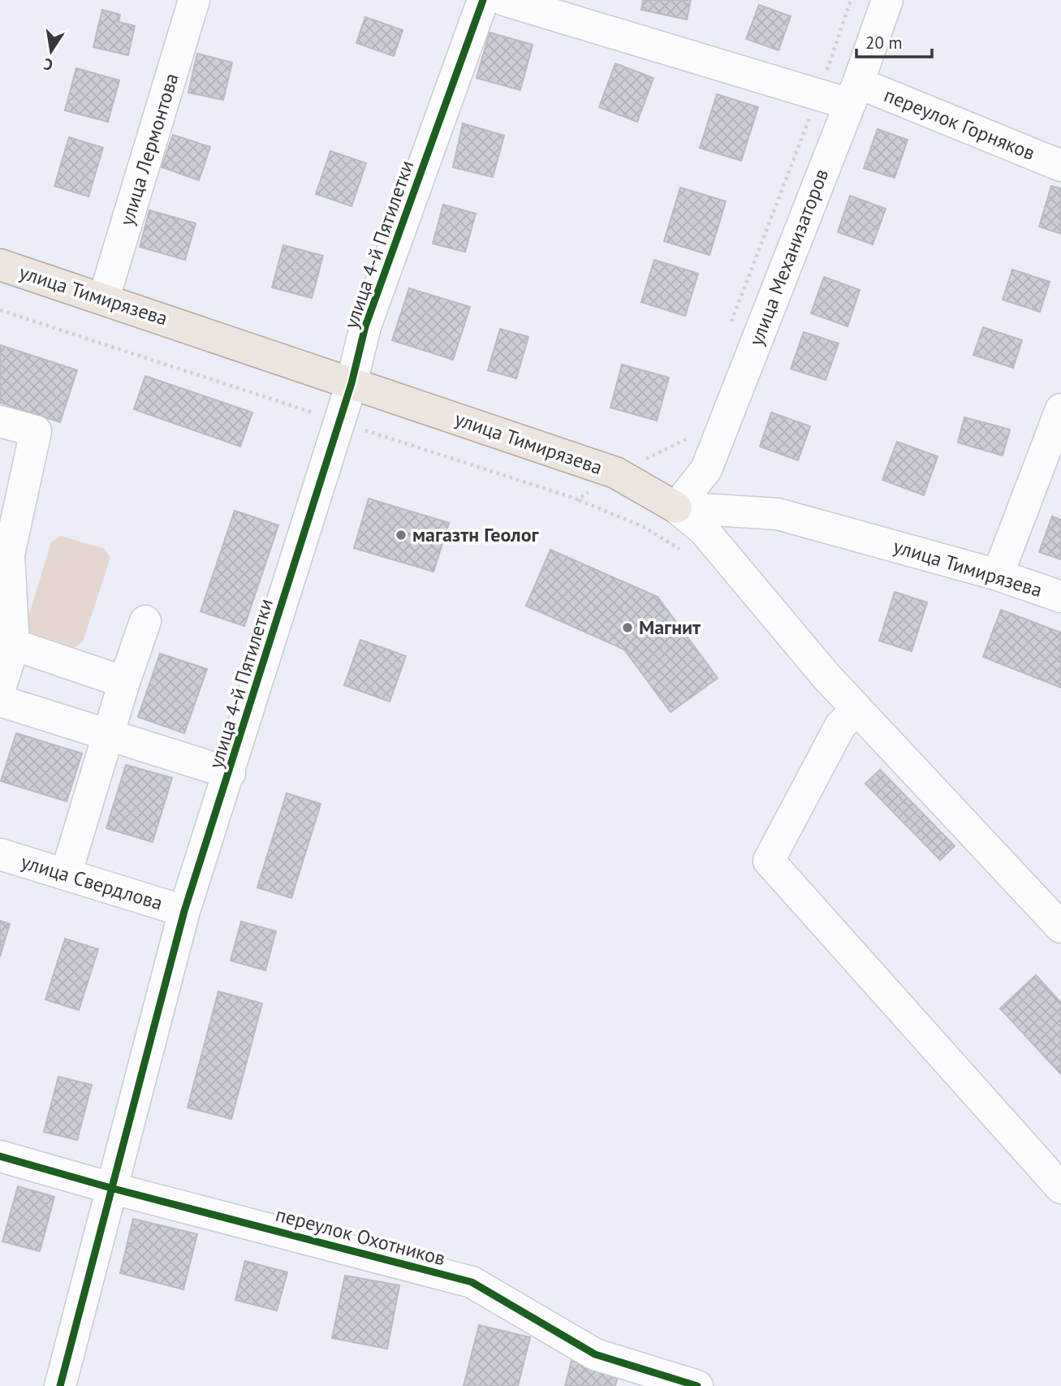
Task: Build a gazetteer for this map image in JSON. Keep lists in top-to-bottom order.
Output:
{
  "streets": {
    "main road": ["улица Тимирязева"],
    "street": [
      "переулок Горняков",
      "улица Лермонтова",
      "улица 4-й Пятилетки",
      "улица Механизаторов",
      "улица Свердлова",
      "переулок Охотников"
    ]
  },
  "crossings": [
    ["переулок Горняков", "улица Механизаторов"],
    ["улица Лермонтова", "улица Тимирязева"],
    ["улица 4-й Пятилетки", "улица Тимирязева"],
    ["улица 4-й Пятилетки", "улица Свердлова"],
    ["улица 4-й Пятилетки", "переулок Охотников"],
    ["улица Механизаторов", "улица Тимирязева"]
  ],
  "places": ["магазтн Геолог", "Магнит"],
  "scale_bar": "20 m",
  "north": "bottom"
}
